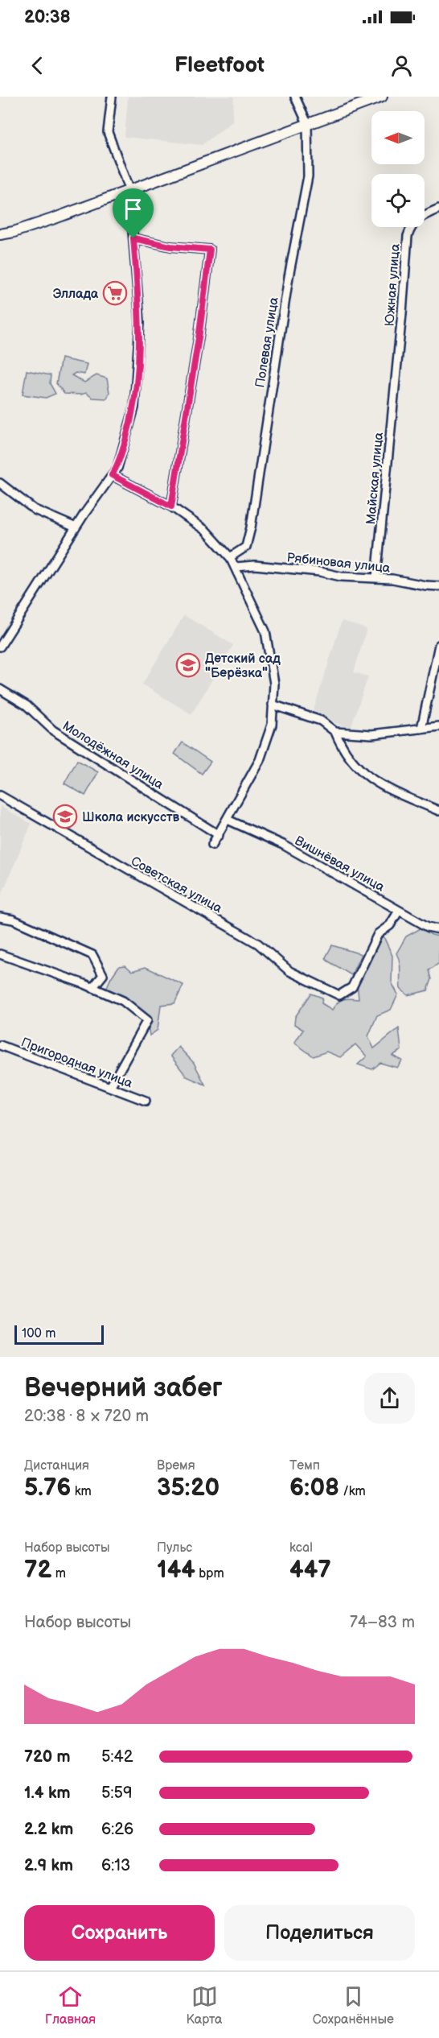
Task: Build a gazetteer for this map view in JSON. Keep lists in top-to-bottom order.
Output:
{
  "streets": {
    "street": [
      "Южная улица",
      "Полевая улица",
      "Майская улица",
      "Рябиновая улица",
      "Молодёжная улица",
      "Вишнёвая улица",
      "Советская улица",
      "Пригородная улица"
    ]
  },
  "crossings": [
    ["Южная улица", "Майская улица"],
    ["Майская улица", "Рябиновая улица"],
    ["Вишнёвая улица", "Советская улица"]
  ],
  "places": {
    "supermarket": ["Эллада"],
    "school or university": ["Детский сад \"Берёзка\"", "Школа искусств"]
  },
  "scale_bar": "100 m",
  "north": "left",
  "page": {
    "status": "20:38",
    "header": "Fleetfoot",
    "scale": "100 m",
    "heading": ["Вечерний забег", "20:38 · 8 × 720 m"],
    "stats": [
      ["Дистанция", "5.76 km"],
      ["Время", "35:20"],
      ["Темп", "6:08 /km"],
      ["Набор высоты", "72 m"],
      ["Пульс", "144 bpm"],
      ["kcal", "447"]
    ],
    "chart": ["Набор высоты", "74–83 m"],
    "list": [
      {
        "name": "720 m",
        "note": "5:42"
      },
      {
        "name": "1.4 km",
        "note": "5:59"
      },
      {
        "name": "2.2 km",
        "note": "6:26"
      },
      {
        "name": "2.9 km",
        "note": "6:13"
      }
    ],
    "buttons": ["Сохранить", "Поделиться"],
    "tabs": ["Главная", "Карта", "Сохранённые"]
  }
}
